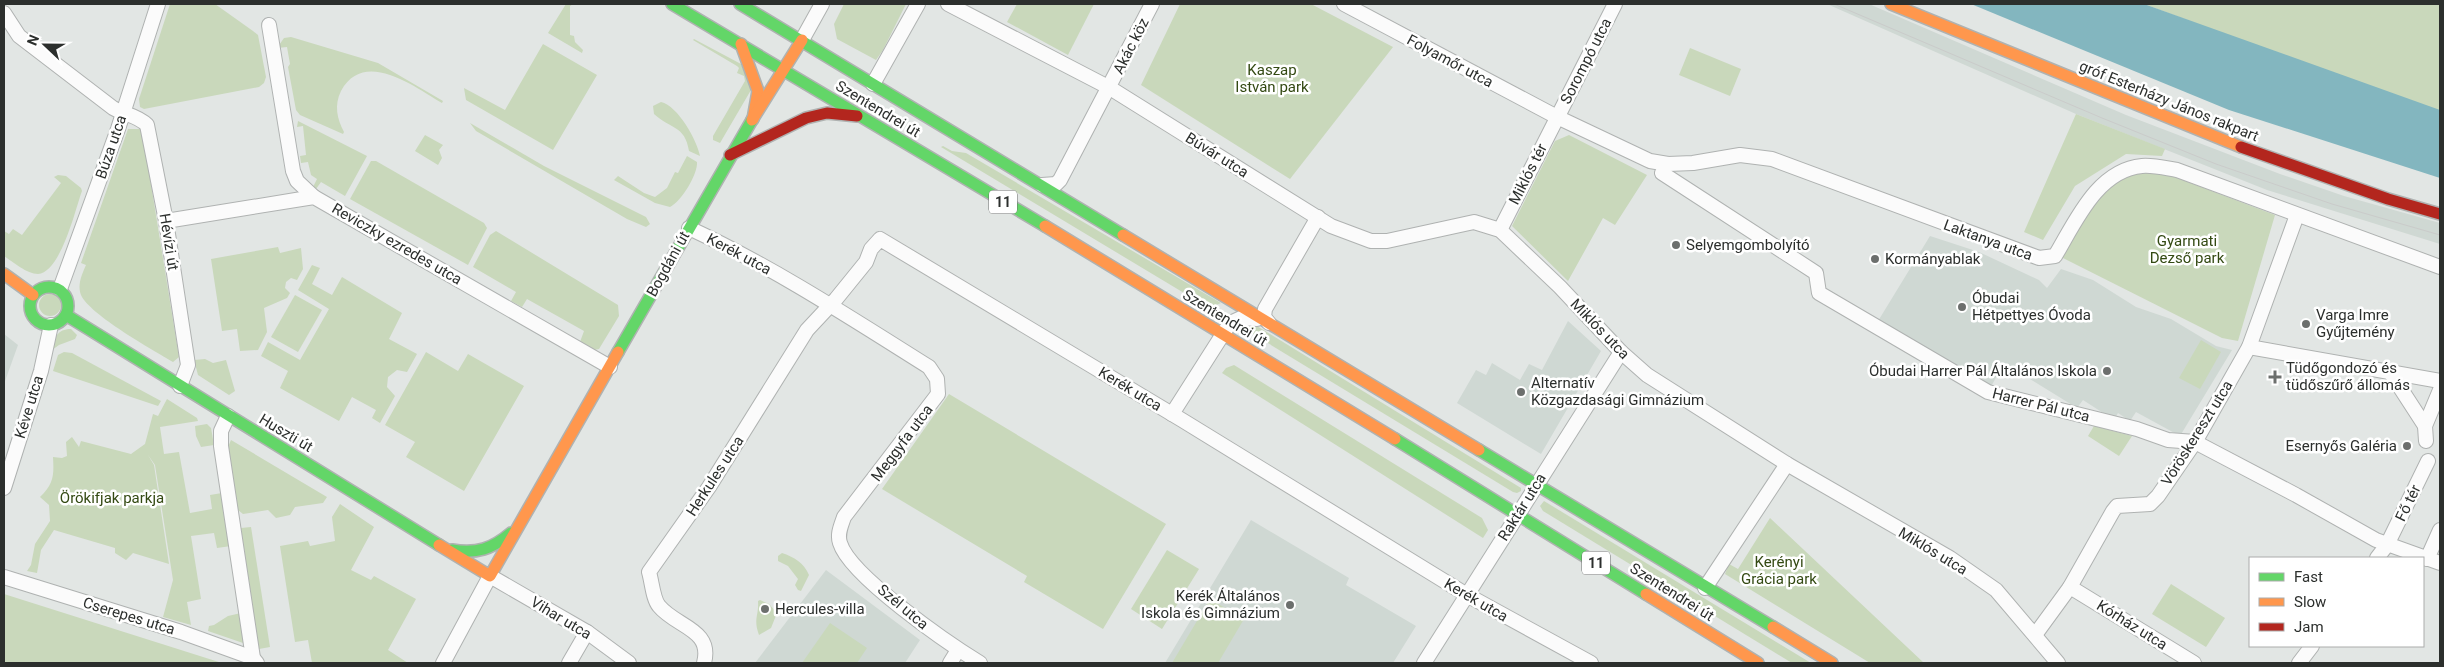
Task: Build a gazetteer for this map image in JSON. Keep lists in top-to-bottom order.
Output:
{
  "streets": {
    "main road": [
      "gróf Esterházy János rakpart",
      "Szentendrei út",
      "11",
      "Bogdáni út",
      "Huszti út"
    ],
    "street": [
      "Akác köz",
      "Folyamőr utca",
      "Sorompó utca",
      "Búza utca",
      "Búvár utca",
      "Miklós tér",
      "Laktanya utca",
      "Hévízi út",
      "Reviczky ezredes utca",
      "Kerék utca",
      "Miklós utca",
      "Harrer Pál utca",
      "Kéve utca",
      "Vöröskereszt utca",
      "Meggyfa utca",
      "Herkules utca",
      "Fő tér",
      "Raktár utca",
      "Szél utca",
      "Cserepes utca",
      "Vihar utca",
      "Kórház utca"
    ]
  },
  "crossings": [
    ["Akác köz", "Szentendrei út"],
    ["Akác köz", "Búvár utca"],
    ["Folyamőr utca", "Sorompó utca"],
    ["Folyamőr utca", "Miklós tér"],
    ["Folyamőr utca", "Laktanya utca"],
    ["Sorompó utca", "Miklós tér"],
    ["Sorompó utca", "Laktanya utca"],
    ["Szentendrei út", "Bogdáni út"],
    ["Szentendrei út", "Raktár utca"],
    ["Búza utca", "Hévízi út"],
    ["Búza utca", "Kéve utca"],
    ["Búza utca", "Huszti út"],
    ["Búvár utca", "Miklós tér"],
    ["Búvár utca", "Miklós utca"],
    ["Miklós tér", "Laktanya utca"],
    ["Miklós tér", "Miklós utca"],
    ["Laktanya utca", "Vöröskereszt utca"],
    ["Hévízi út", "Reviczky ezredes utca"],
    ["Hévízi út", "Huszti út"],
    ["Reviczky ezredes utca", "Bogdáni út"],
    ["Kerék utca", "Bogdáni út"],
    ["Kerék utca", "Meggyfa utca"],
    ["Kerék utca", "Herkules utca"],
    ["Kerék utca", "Raktár utca"],
    ["Bogdáni út", "Huszti út"],
    ["Bogdáni út", "Vihar utca"],
    ["Miklós utca", "Vöröskereszt utca"],
    ["Miklós utca", "Raktár utca"],
    ["Harrer Pál utca", "Vöröskereszt utca"],
    ["Harrer Pál utca", "Fő tér"],
    ["Kéve utca", "Huszti út"],
    ["Huszti út", "Vihar utca"],
    ["Vöröskereszt utca", "Kórház utca"],
    ["Meggyfa utca", "Herkules utca"],
    ["Meggyfa utca", "Szél utca"]
  ],
  "parks": [
    "Kaszap István park",
    "Gyarmati Dezső park",
    "Örökifjak parkja",
    "Kerényi Grácia park"
  ],
  "places": {
    "other": [
      "Selyemgombolyító",
      "Kormányablak",
      "Óbudai Hétpettyes Óvoda",
      "Varga Imre Gyűjtemény",
      "Óbudai Harrer Pál Általános Iskola",
      "Alternatív Közgazdasági Gimnázium",
      "Esernyős Galéria",
      "Kerék Általános Iskola és Gimnázium",
      "Hercules-villa"
    ],
    "health": ["Tüdőgondozó és tüdőszűrő állomás"]
  },
  "legend": ["Fast", "Slow", "Jam"],
  "north": "left"
}
